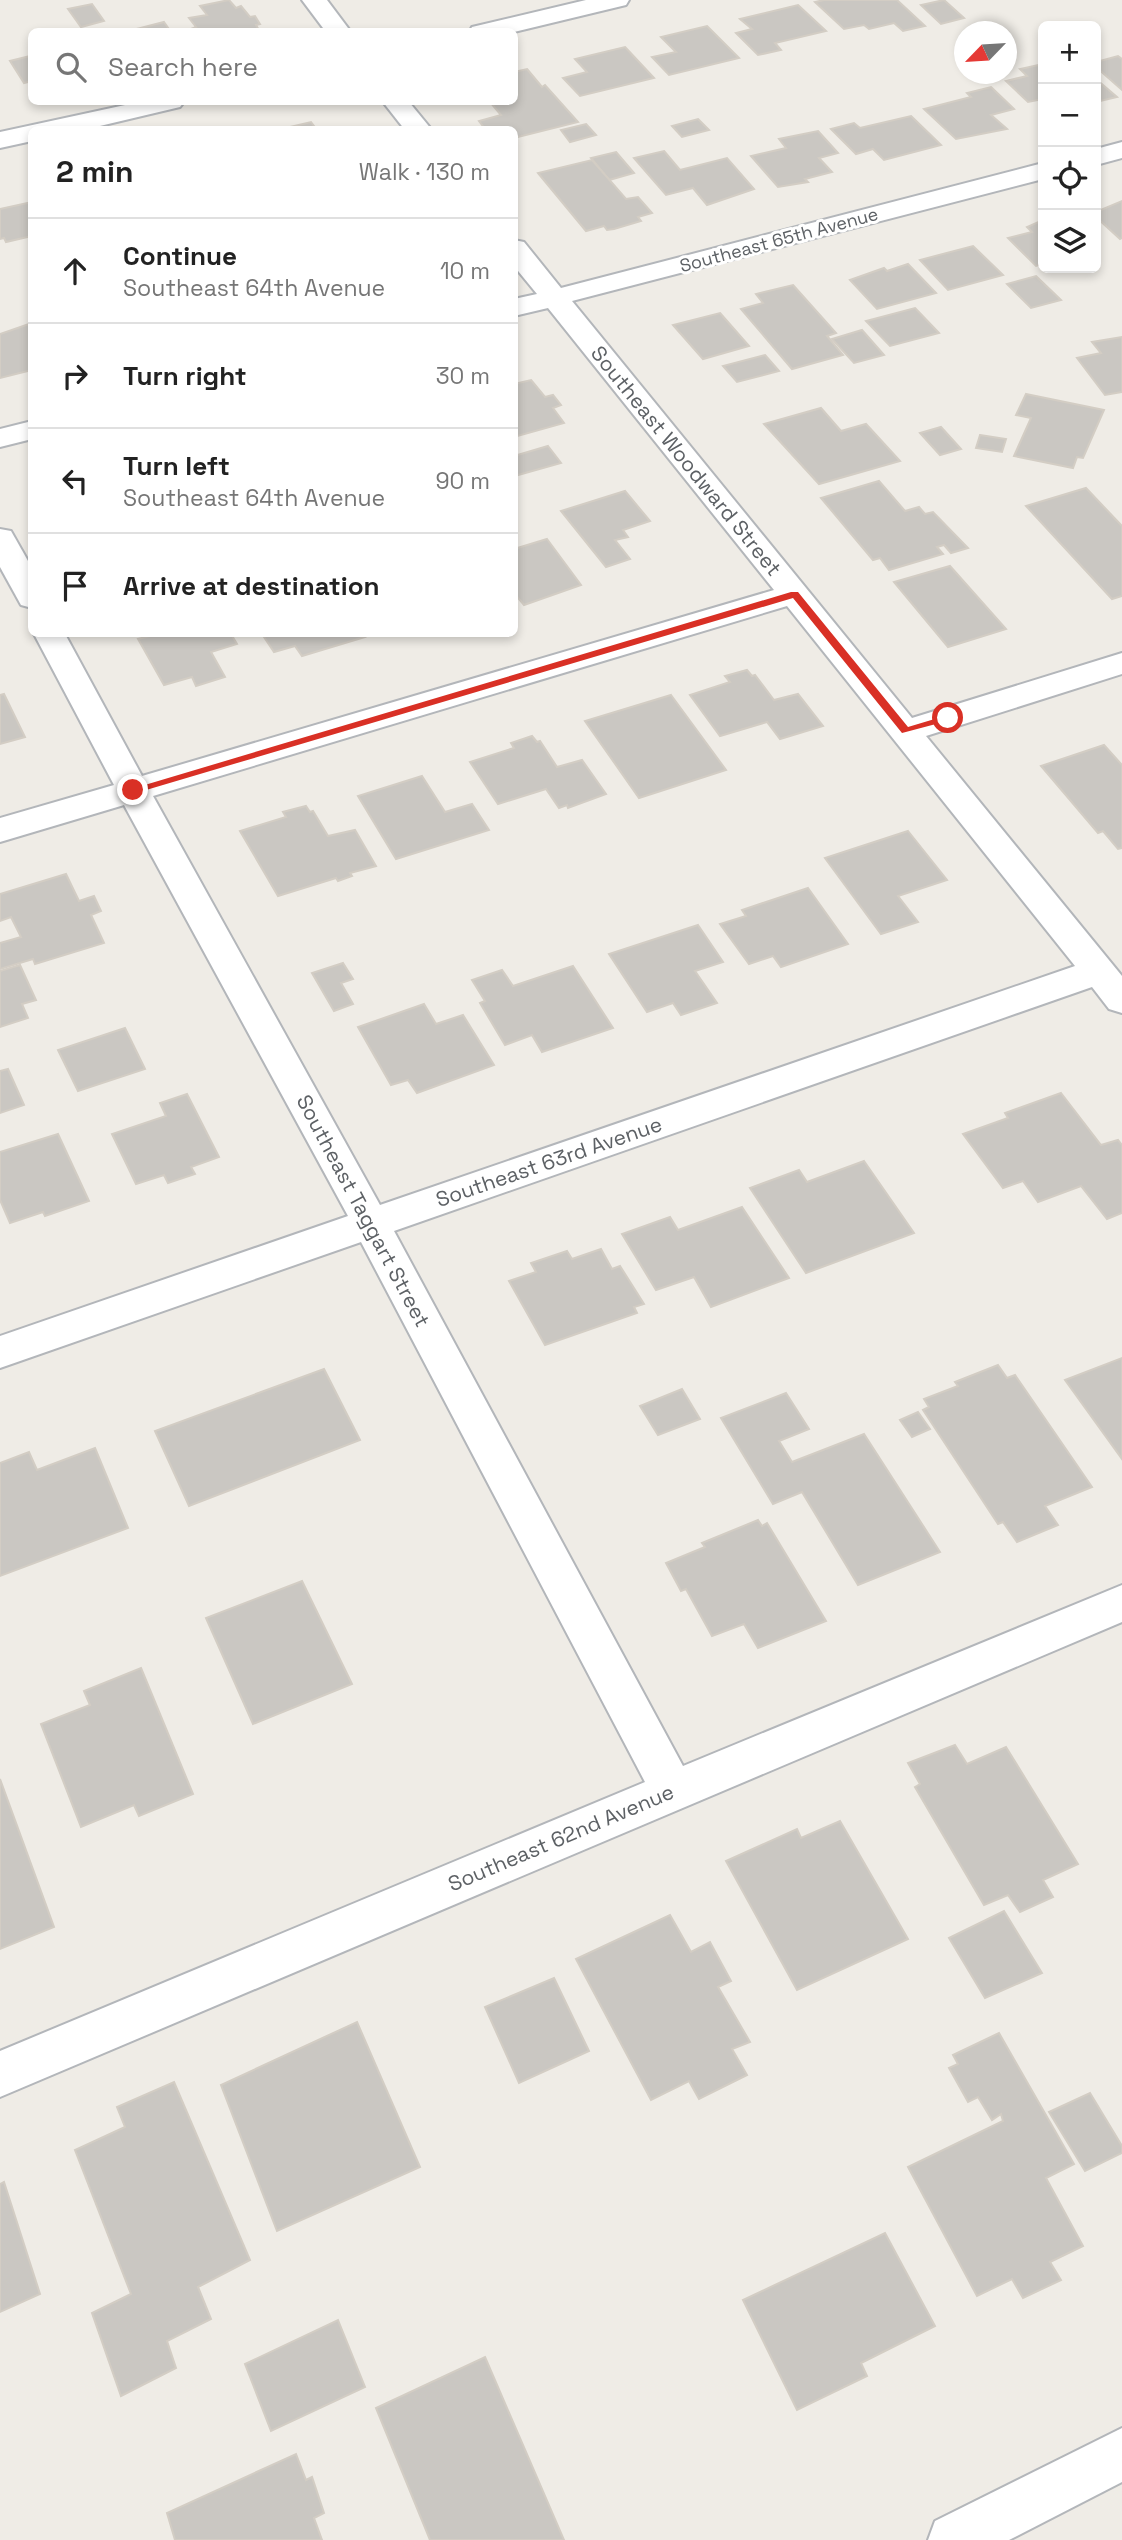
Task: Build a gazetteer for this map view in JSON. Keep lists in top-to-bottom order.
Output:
{
  "streets": {
    "street": [
      "Southeast 65th Avenue",
      "Southeast Woodward Street",
      "Southeast 63rd Avenue",
      "Southeast Taggart Street",
      "Southeast 62nd Avenue"
    ]
  },
  "crossings": [
    ["Southeast 65th Avenue", "Southeast Woodward Street"],
    ["Southeast Woodward Street", "Southeast 63rd Avenue"],
    ["Southeast 63rd Avenue", "Southeast Taggart Street"],
    ["Southeast Taggart Street", "Southeast 62nd Avenue"]
  ],
  "north": "bottom left",
  "page": {
    "map_buttons": ["+", "−"],
    "search": "Search here",
    "heading": ["2 min", "Walk · 130 m"],
    "list": [
      ["Continue", "Southeast 64th Avenue", "10 m"],
      ["Turn right", "30 m"],
      ["Turn left", "Southeast 64th Avenue", "90 m"],
      "Arrive at destination"
    ]
  }
}
